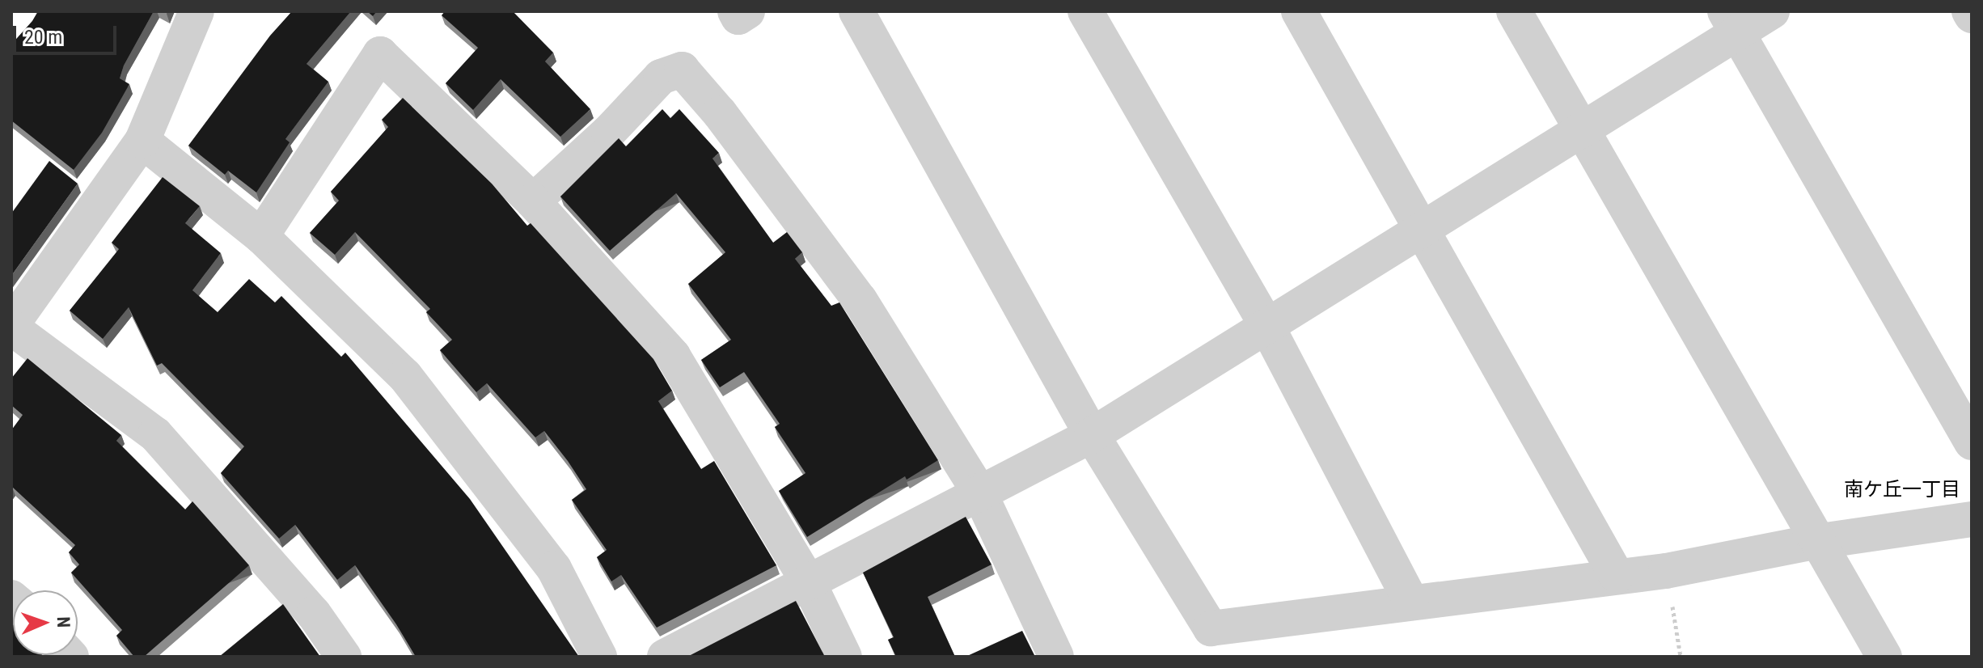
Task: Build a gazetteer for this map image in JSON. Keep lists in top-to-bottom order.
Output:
{
  "districts": ["南ケ丘一丁目"],
  "scale_bar": "20 m",
  "north": "right"
}
